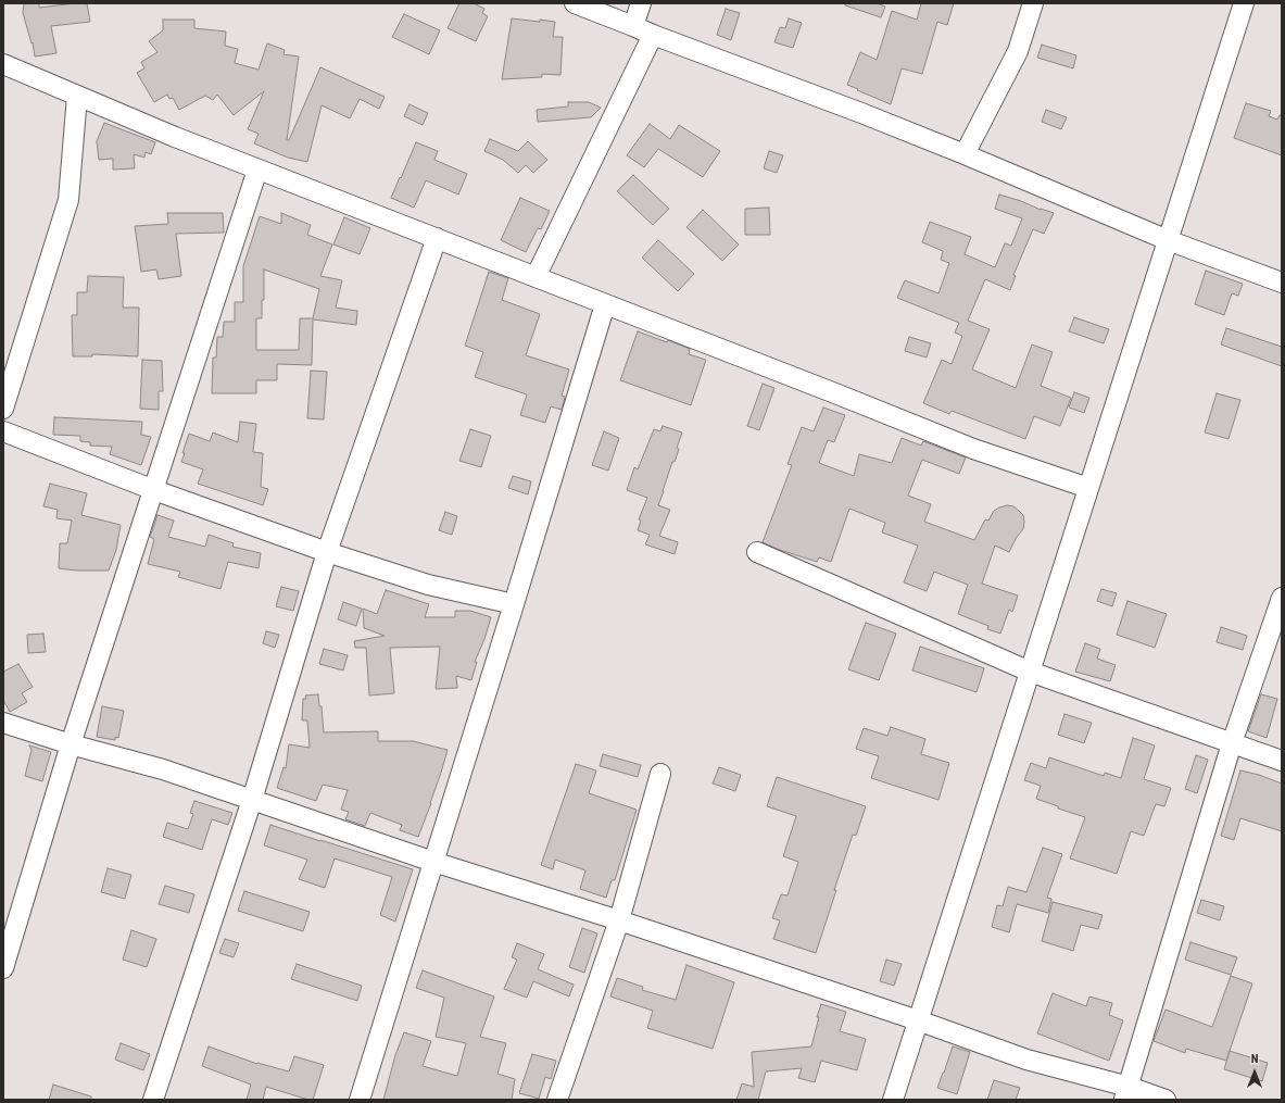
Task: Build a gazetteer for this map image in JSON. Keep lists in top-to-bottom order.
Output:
{
  "north": "top"
}
